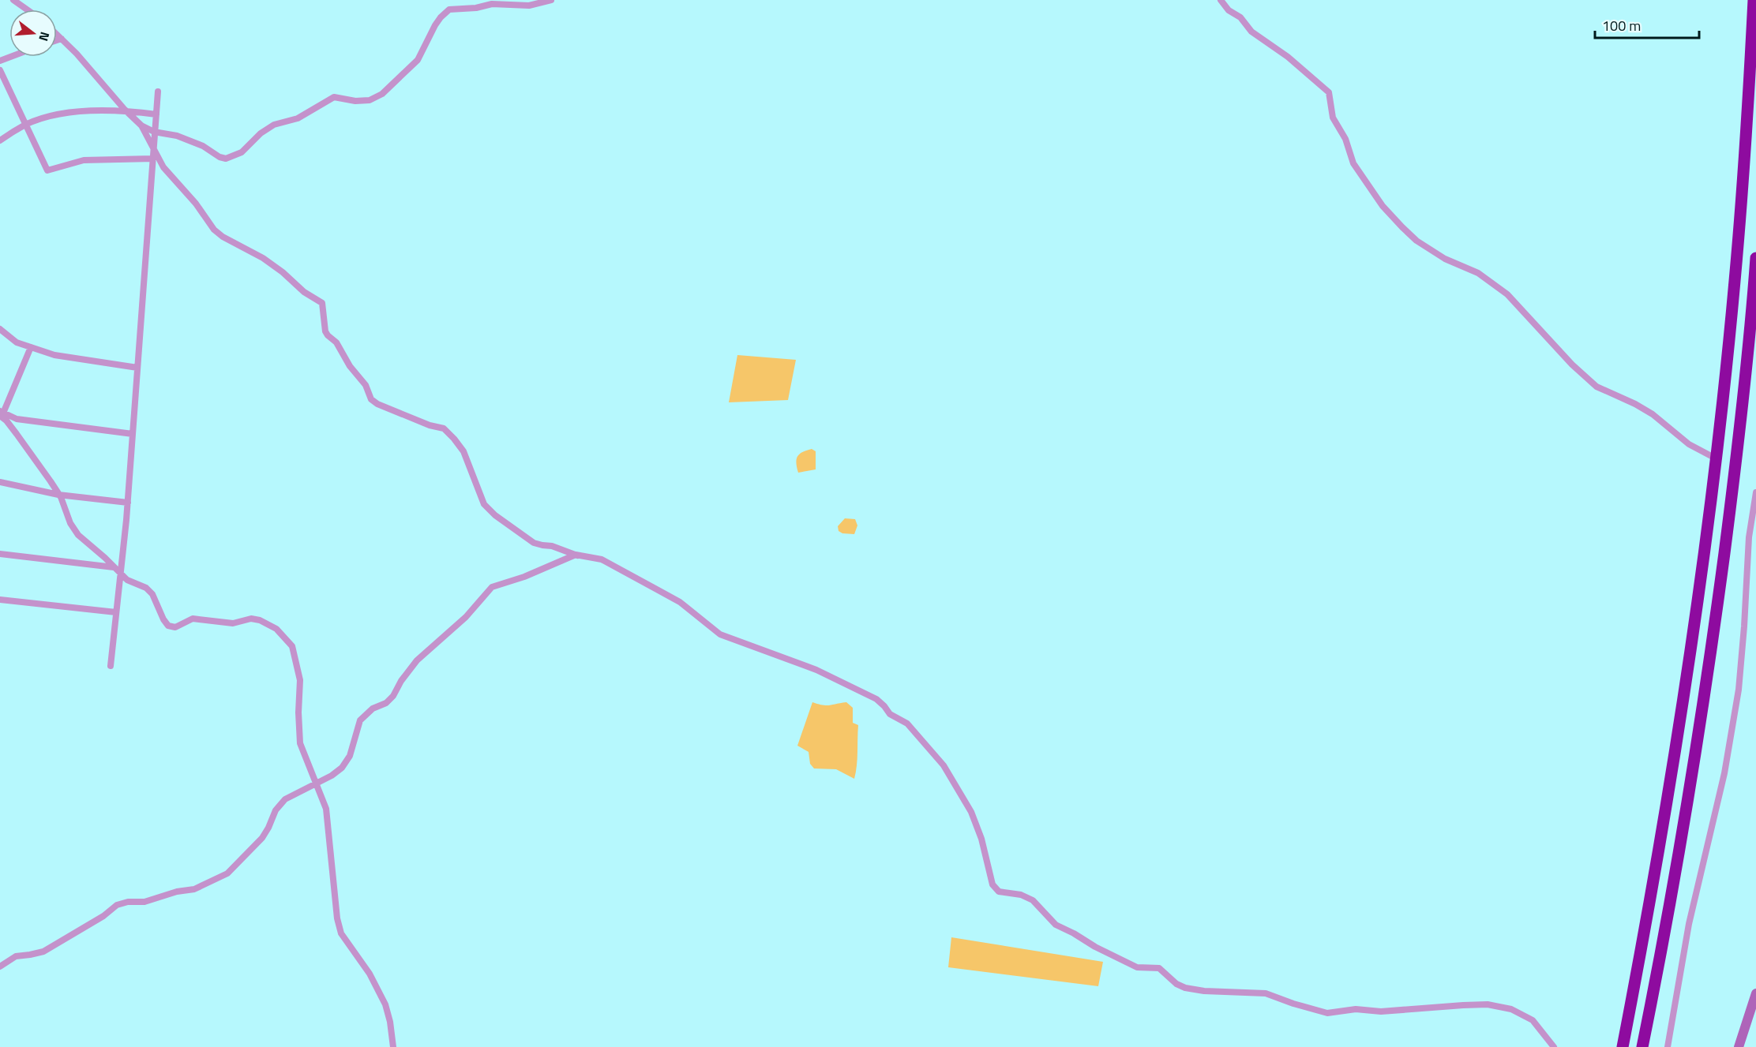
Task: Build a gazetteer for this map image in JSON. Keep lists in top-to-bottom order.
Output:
{
  "scale_bar": "100 m",
  "north": "right"
}
